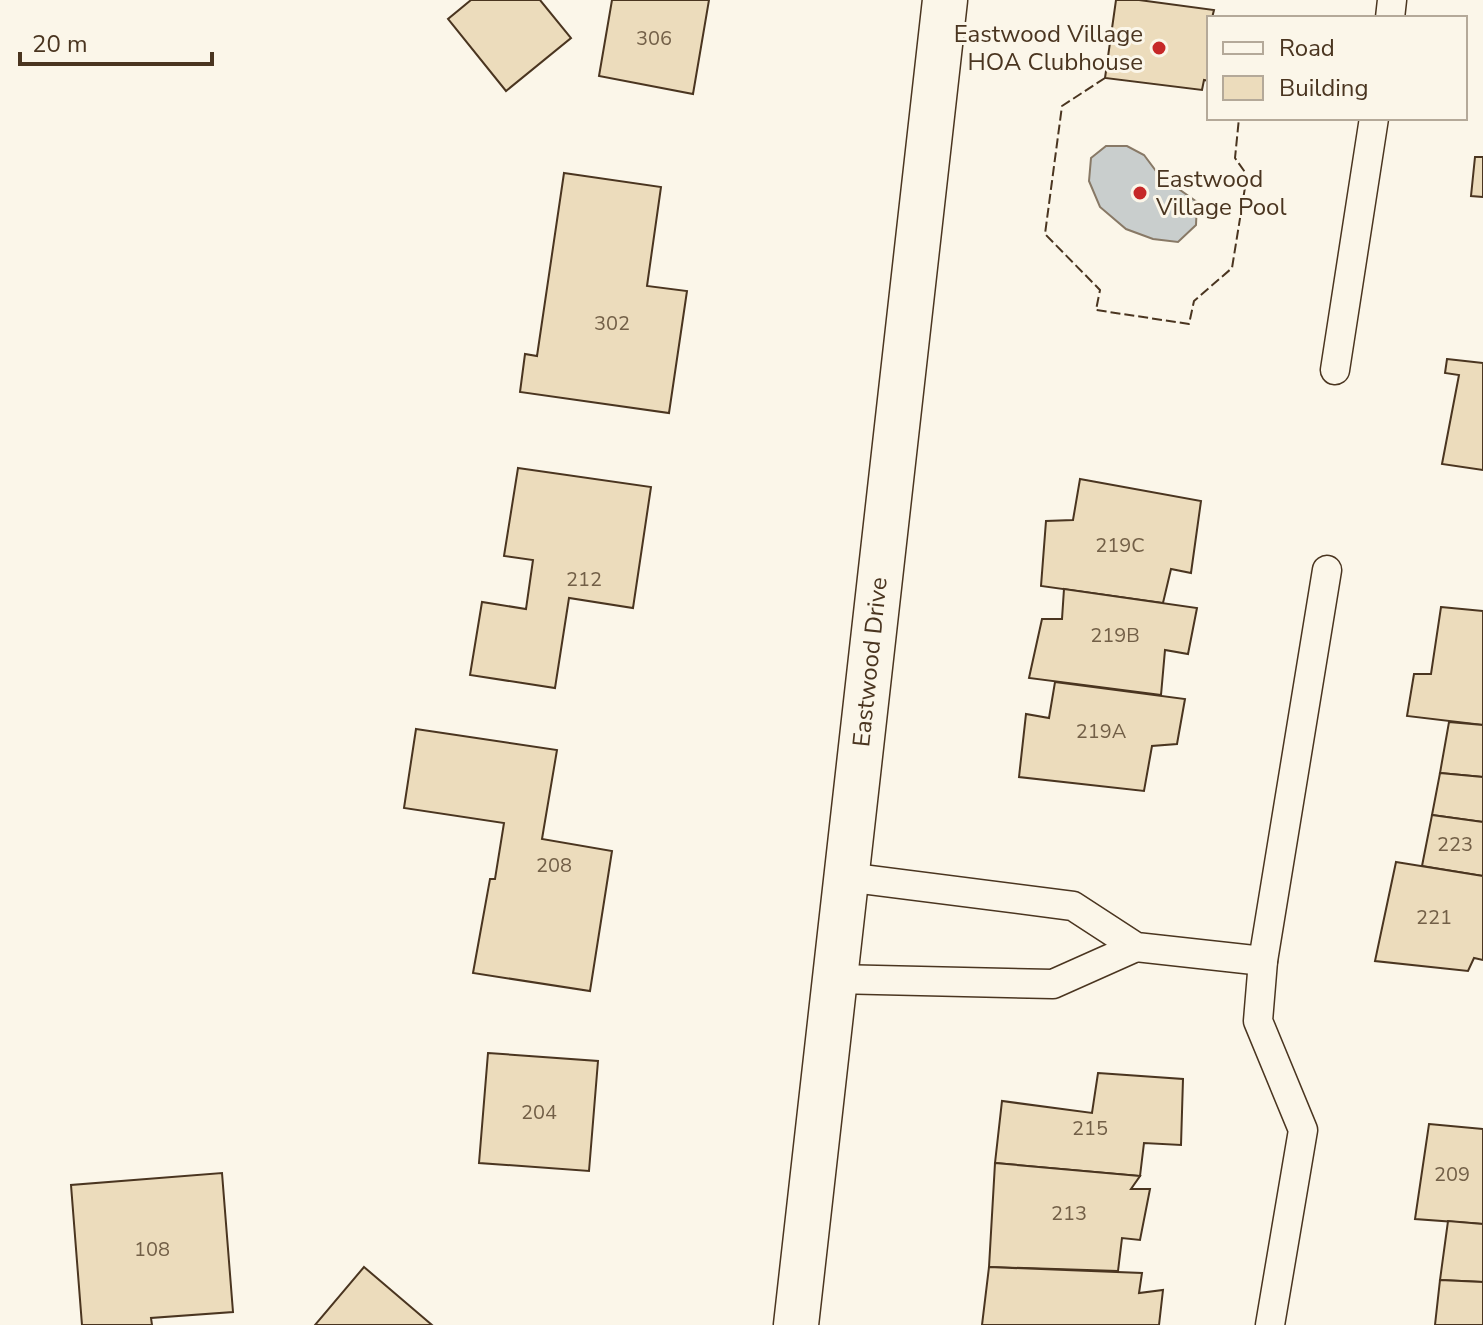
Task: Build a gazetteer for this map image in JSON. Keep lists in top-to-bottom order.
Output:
{
  "streets": {
    "street": ["Eastwood Drive"]
  },
  "places": ["Eastwood Village HOA Clubhouse", "Eastwood Village Pool"],
  "house_numbers": [
    "306",
    "302",
    "219C",
    "212",
    "219B",
    "219A",
    "223",
    "208",
    "221",
    "204",
    "215",
    "209",
    "213",
    "108"
  ],
  "legend": ["Road", "Building"],
  "scale_bar": "20 m"
}
